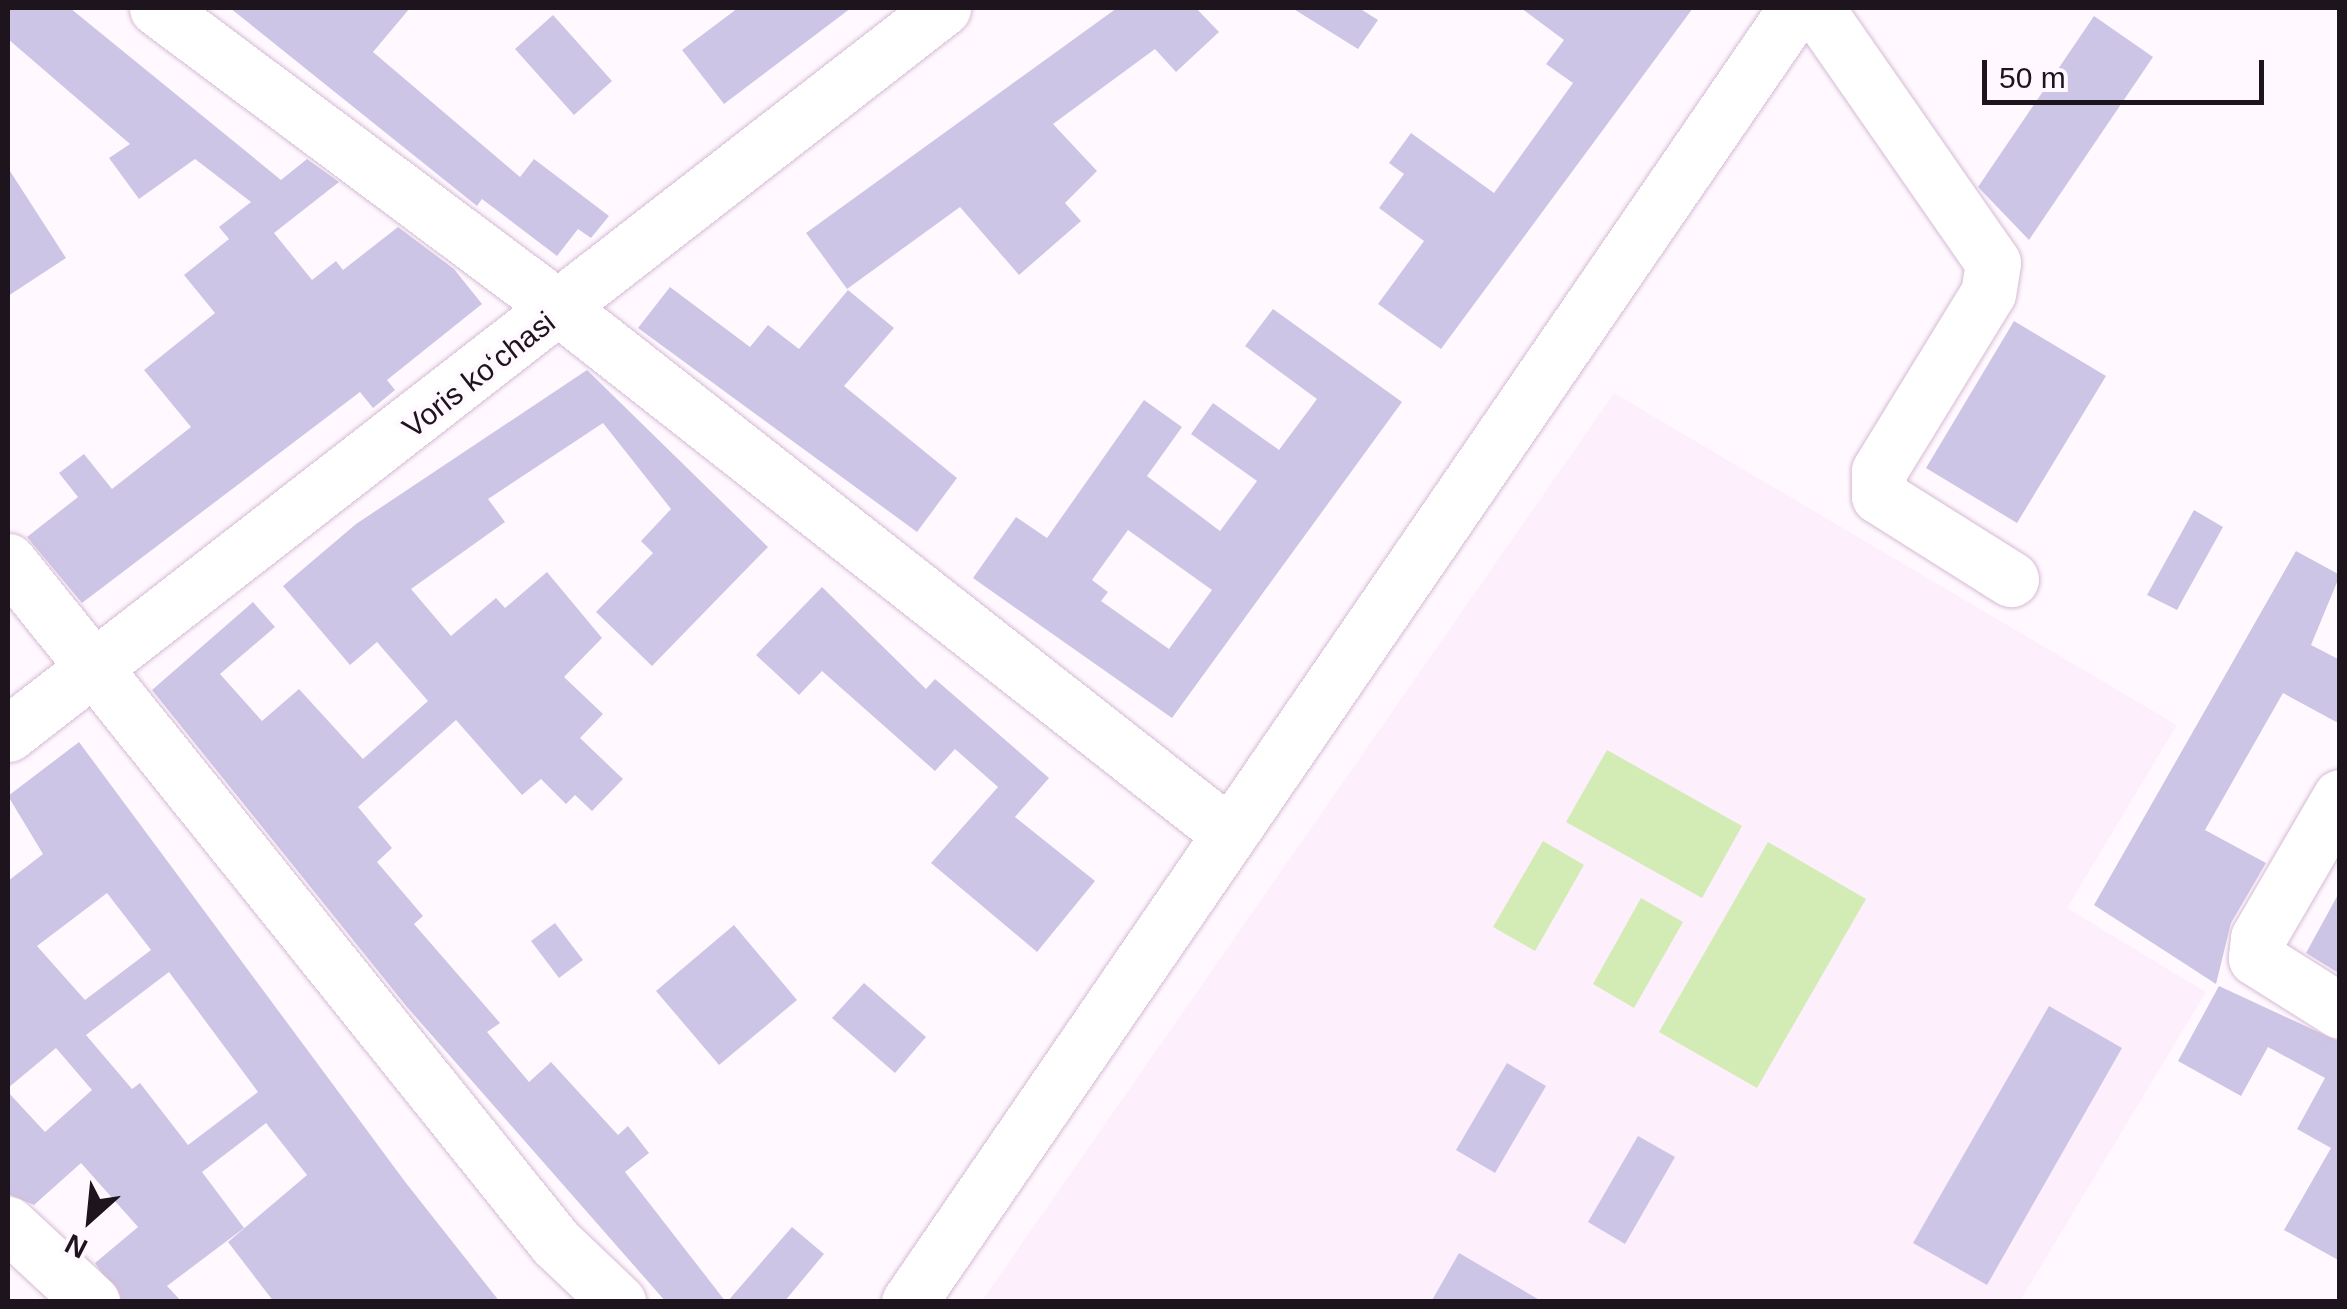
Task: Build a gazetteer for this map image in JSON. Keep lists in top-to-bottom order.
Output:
{
  "streets": {
    "street": ["Voris koʻchasi"]
  },
  "scale_bar": "50 m",
  "north": "bottom left"
}
